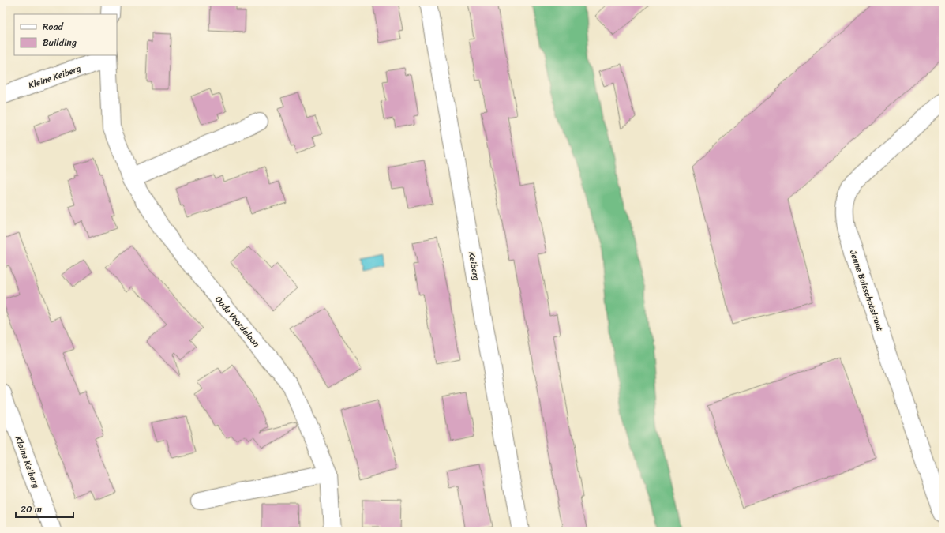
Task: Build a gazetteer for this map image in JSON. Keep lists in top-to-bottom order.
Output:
{
  "streets": {
    "street": [
      "Kleine Keiberg",
      "Keiberg",
      "Jenne Boisschotstraat",
      "Oude Voordelaan"
    ]
  },
  "crossings": [
    ["Kleine Keiberg", "Oude Voordelaan"]
  ],
  "legend": ["Road", "Building"],
  "scale_bar": "20 m"
}
